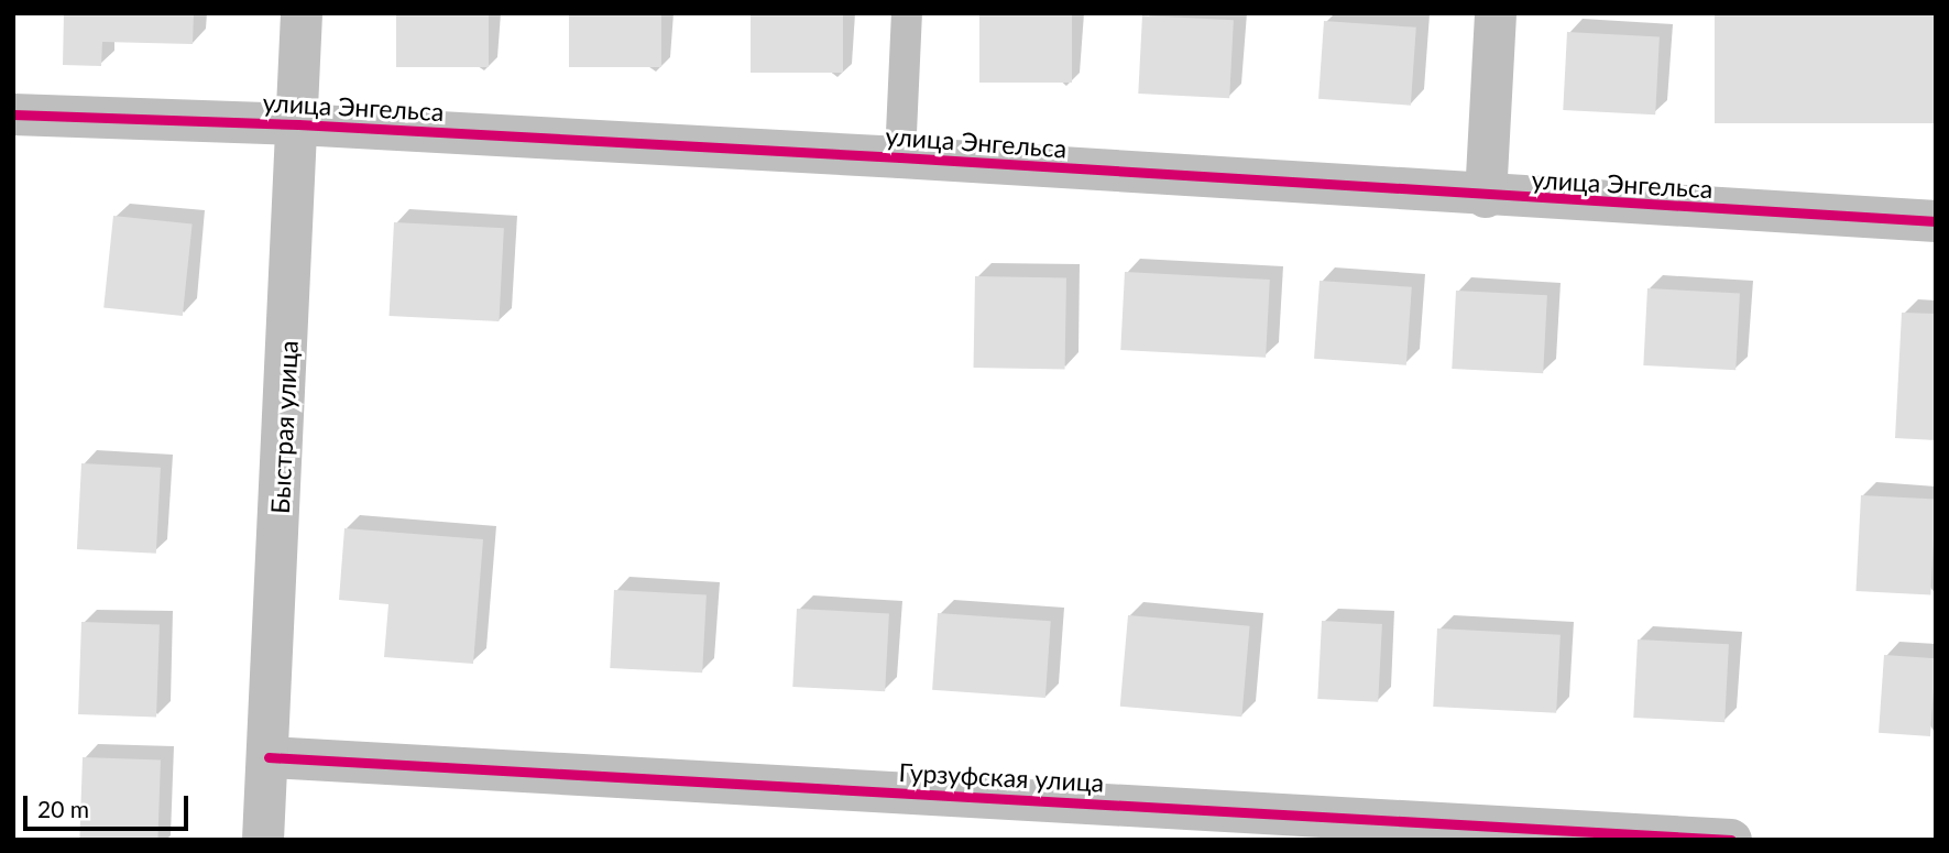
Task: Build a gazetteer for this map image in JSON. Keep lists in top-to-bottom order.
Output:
{
  "streets": {
    "street": ["улица Энгельса", "Быстрая улица", "Гурзуфская улица"]
  },
  "crossings": [
    ["улица Энгельса", "Быстрая улица"],
    ["Быстрая улица", "Гурзуфская улица"]
  ],
  "scale_bar": "20 m"
}
